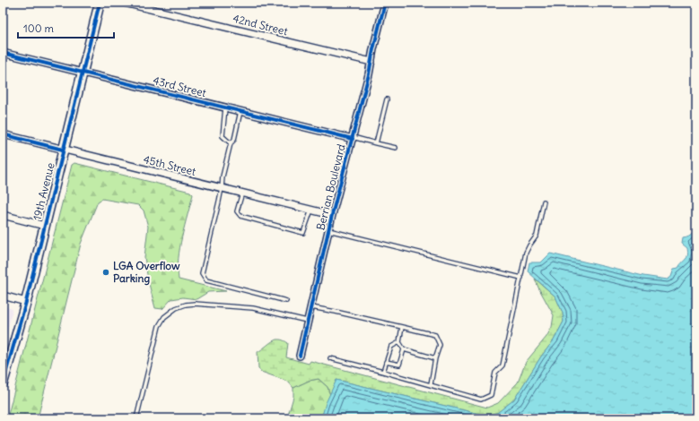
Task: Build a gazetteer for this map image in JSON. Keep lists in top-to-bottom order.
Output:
{
  "streets": {
    "street": [
      "42nd Street",
      "43rd Street",
      "45th Street",
      "Berrian Boulevard",
      "19th Avenue"
    ]
  },
  "crossings": [
    ["42nd Street", "Berrian Boulevard"],
    ["43rd Street", "Berrian Boulevard"],
    ["43rd Street", "19th Avenue"],
    ["45th Street", "Berrian Boulevard"],
    ["45th Street", "19th Avenue"]
  ],
  "places": ["LGA Overflow Parking"],
  "scale_bar": "100 m"
}
